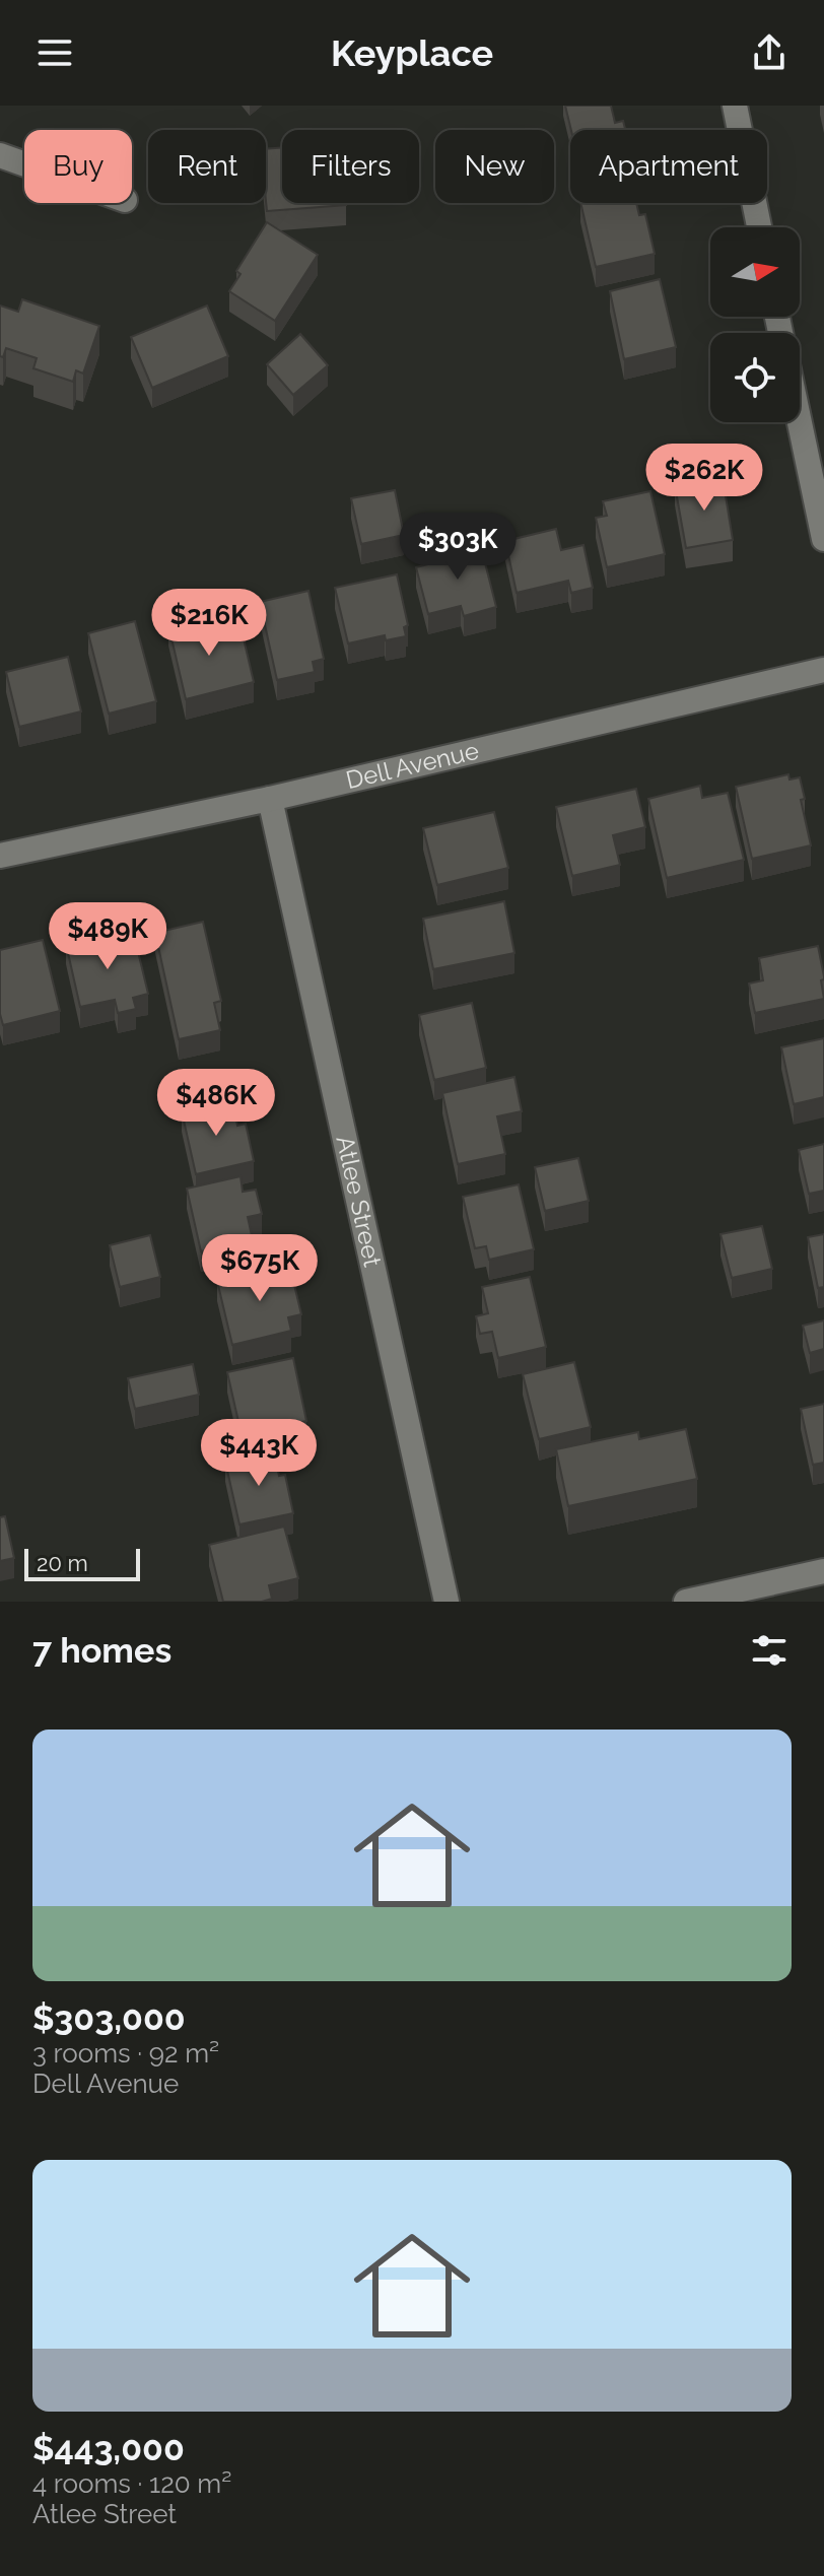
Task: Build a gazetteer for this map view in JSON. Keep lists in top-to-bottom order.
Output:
{
  "streets": {
    "street": ["Dell Avenue", "Atlee Street"]
  },
  "crossings": [
    ["Dell Avenue", "Atlee Street"]
  ],
  "scale_bar": "20 m",
  "north": "right",
  "page": {
    "header": "Keyplace",
    "chip": [
      "Buy",
      "Rent",
      "Filters",
      "New",
      "Apartment"
    ],
    "price": [
      "$262K",
      "$303K",
      "$216K",
      "$489K",
      "$486K",
      "$675K",
      "$443K"
    ],
    "scale": "20 m",
    "heading": "7 homes",
    "list": [
      {
        "name": "$303,000",
        "note": "3 rooms · 92 m² · Dell Avenue"
      },
      {
        "name": "$443,000",
        "note": "4 rooms · 120 m² · Atlee Street"
      }
    ]
  }
}
